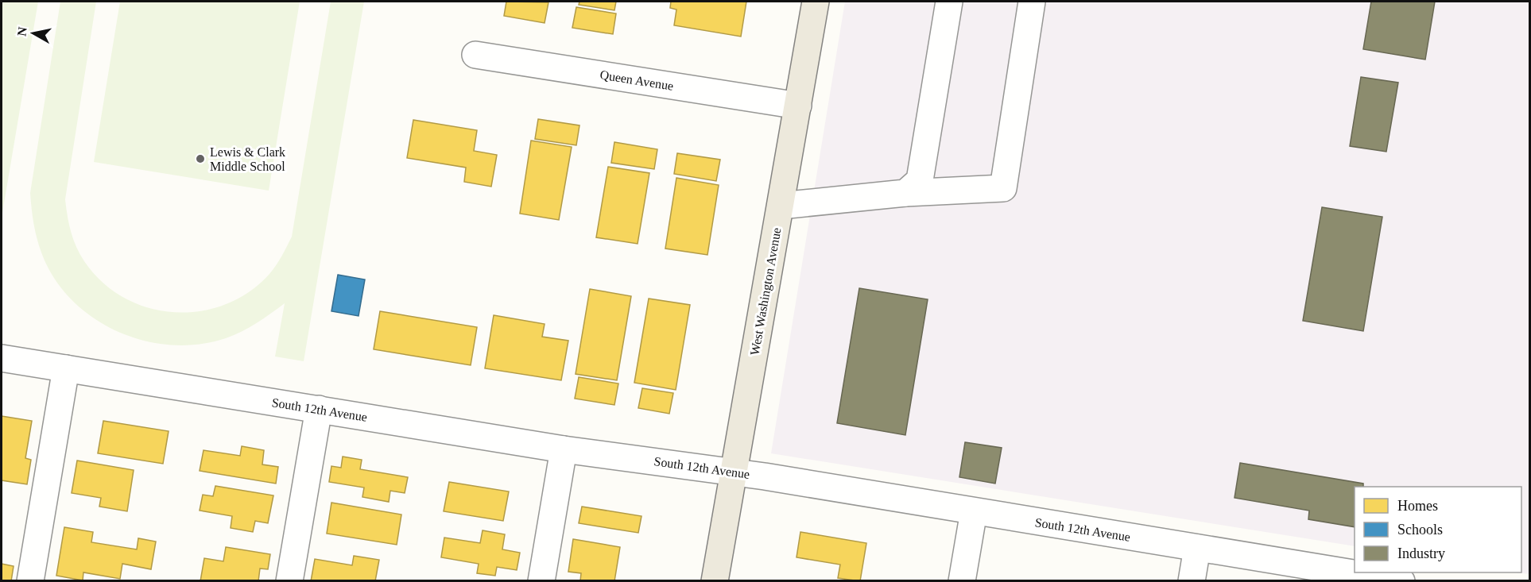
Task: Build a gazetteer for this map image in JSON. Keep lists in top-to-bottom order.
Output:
{
  "streets": {
    "main road": ["West Washington Avenue"],
    "street": ["Queen Avenue", "South 12th Avenue"]
  },
  "crossings": [
    ["Queen Avenue", "West Washington Avenue"],
    ["West Washington Avenue", "South 12th Avenue"]
  ],
  "places": ["Lewis & Clark Middle School"],
  "legend": ["Homes", "Schools", "Industry"],
  "north": "left"
}
